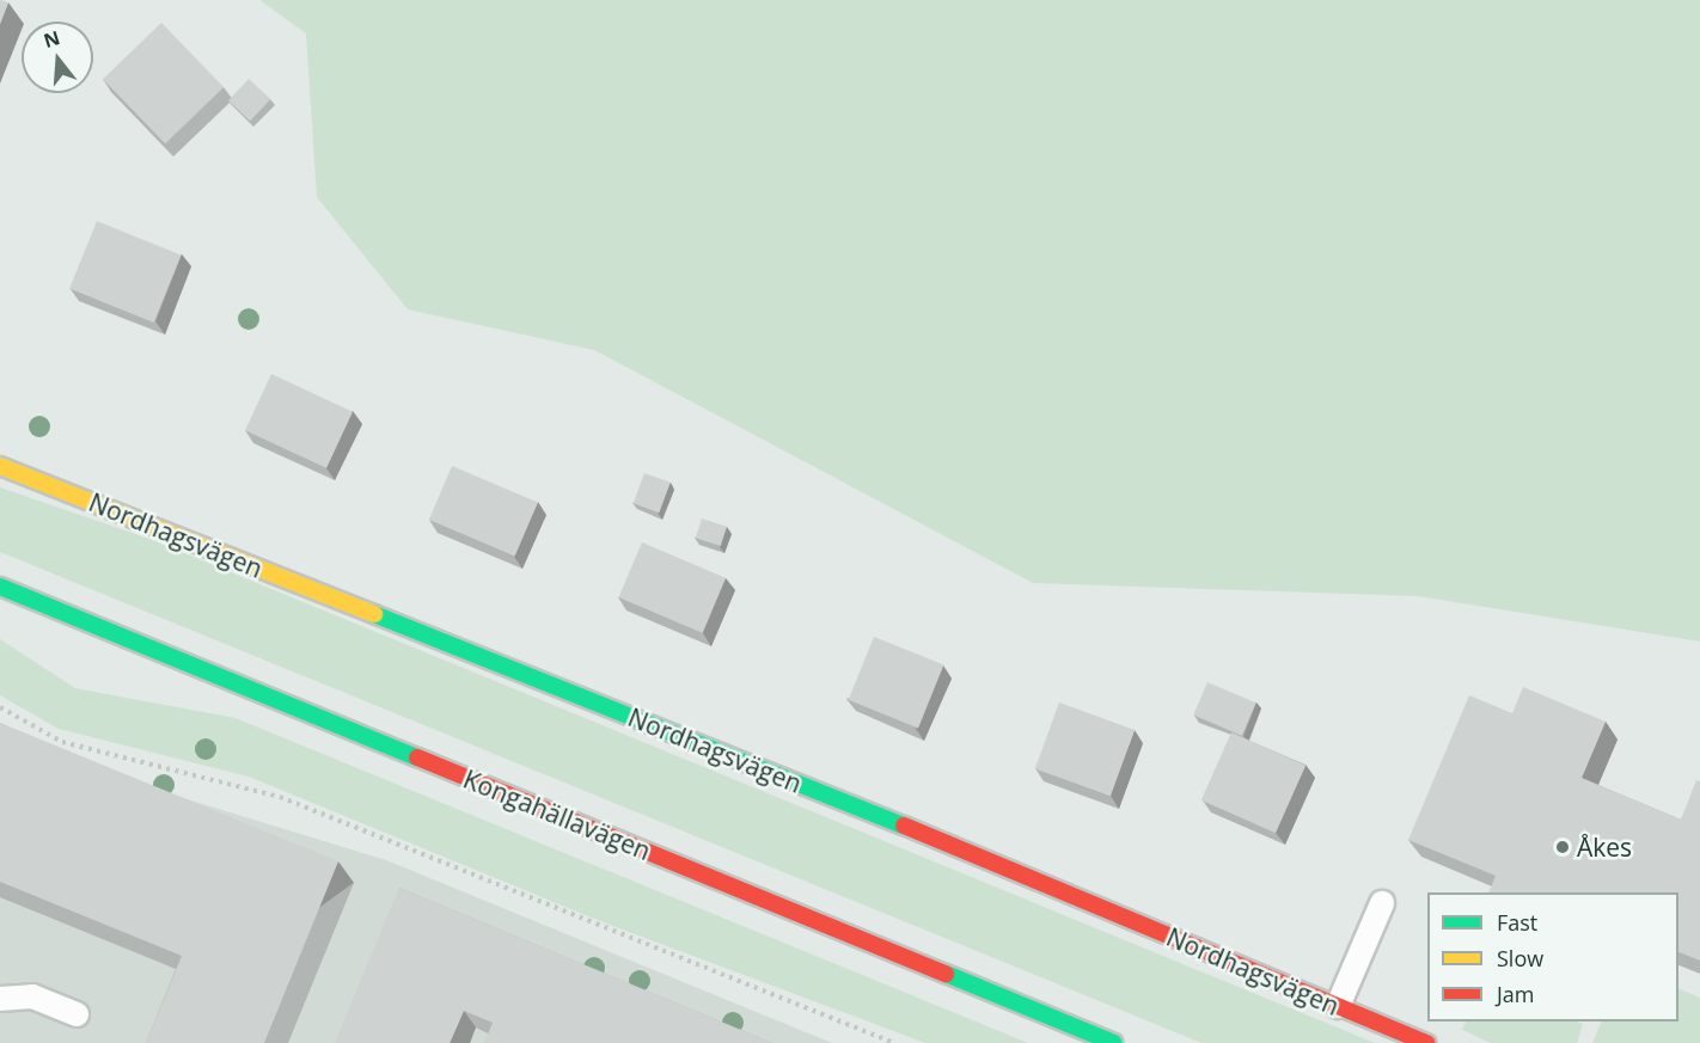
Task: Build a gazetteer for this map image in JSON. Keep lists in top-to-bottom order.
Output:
{
  "streets": {
    "street": ["Nordhagsvägen", "Kongahällavägen"]
  },
  "places": ["Åkes"],
  "legend": ["Fast", "Slow", "Jam"],
  "north": "top"
}
